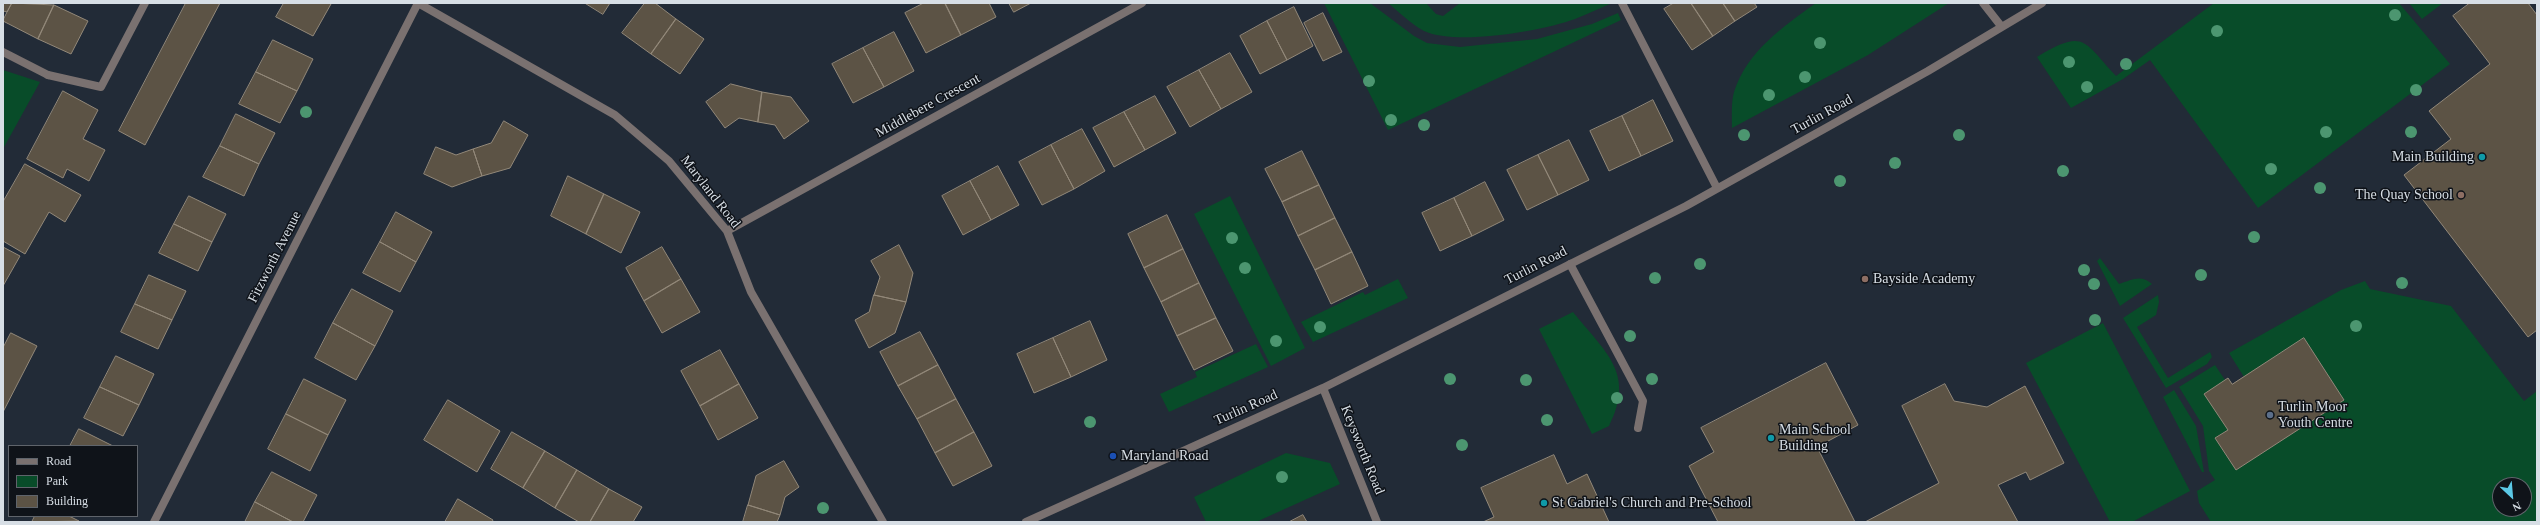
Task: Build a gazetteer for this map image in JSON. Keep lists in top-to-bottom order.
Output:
{
  "streets": {
    "street": [
      "Middlebere Crescent",
      "Turlin Road",
      "Maryland Road",
      "Fitzworth Avenue",
      "Keysworth Road"
    ]
  },
  "crossings": [
    ["Middlebere Crescent", "Maryland Road"],
    ["Turlin Road", "Keysworth Road"],
    ["Maryland Road", "Fitzworth Avenue"]
  ],
  "places": [
    "Main Building",
    "The Quay School",
    "Bayside Academy",
    "Turlin Moor Youth Centre",
    "Main School Building",
    "Maryland Road",
    "St Gabriel's Church and Pre-School"
  ],
  "legend": ["Road", "Park", "Building"],
  "north": "bottom right"
}
